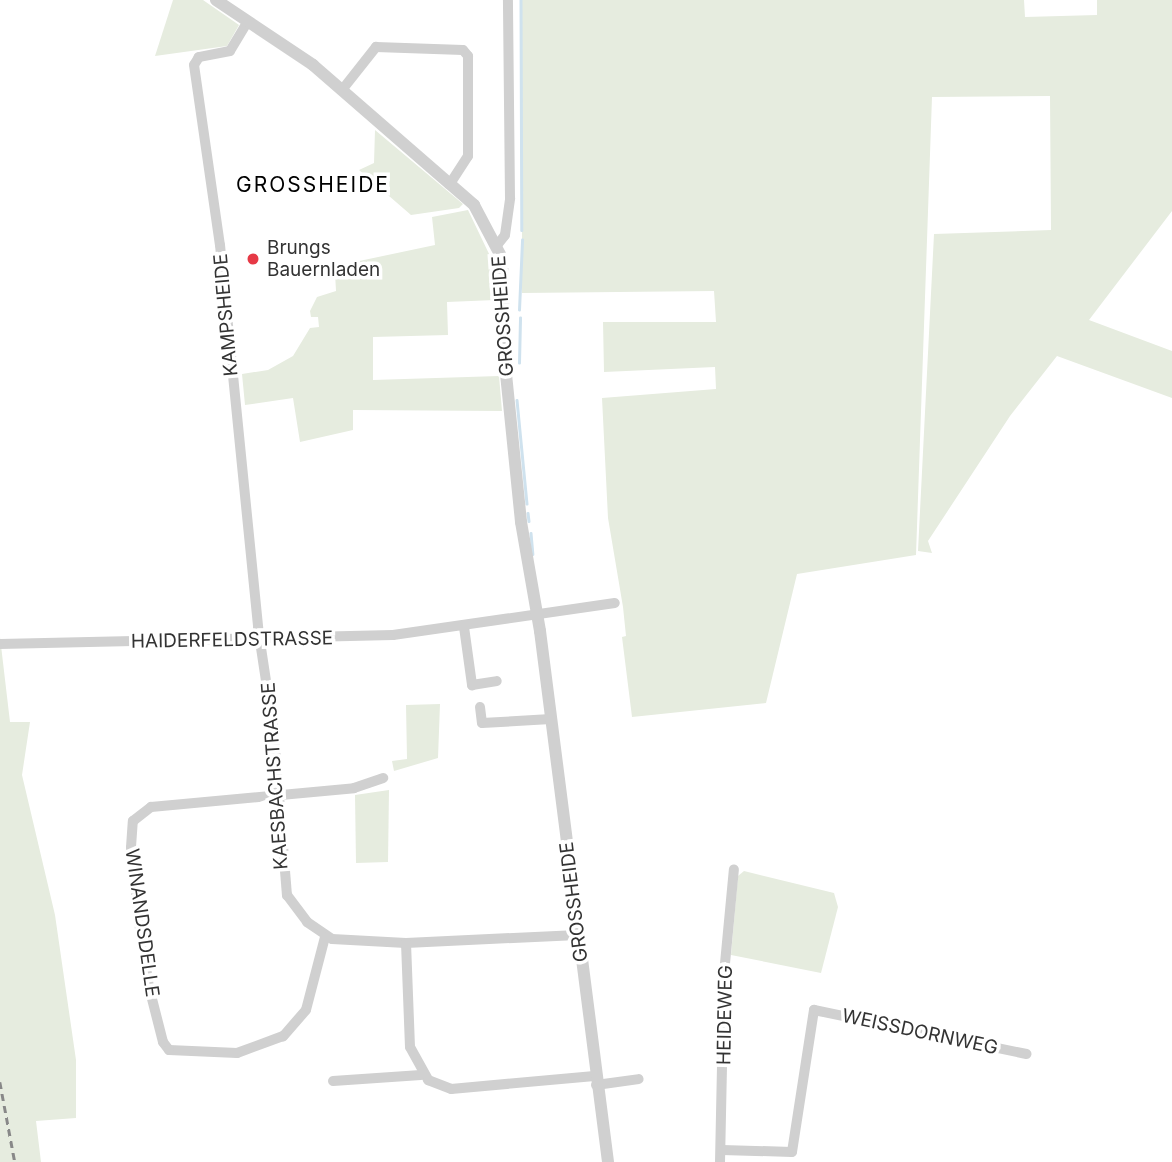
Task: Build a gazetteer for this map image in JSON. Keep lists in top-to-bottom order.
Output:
{
  "streets": {
    "street": [
      "KAMPSHEIDE",
      "GROSSHEIDE",
      "HAIDERFELDSTRASSE",
      "KAESBACHSTRASSE",
      "WINANDSDELLE",
      "HEIDEWEG",
      "WEISSDORNWEG"
    ]
  },
  "crossings": [
    ["KAMPSHEIDE", "GROSSHEIDE"],
    ["KAMPSHEIDE", "HAIDERFELDSTRASSE"],
    ["KAMPSHEIDE", "KAESBACHSTRASSE"],
    ["GROSSHEIDE", "HAIDERFELDSTRASSE"],
    ["HAIDERFELDSTRASSE", "KAESBACHSTRASSE"],
    ["KAESBACHSTRASSE", "WINANDSDELLE"],
    ["HEIDEWEG", "WEISSDORNWEG"]
  ],
  "districts": ["GROSSHEIDE"],
  "places": ["Brungs Bauernladen"]
}
